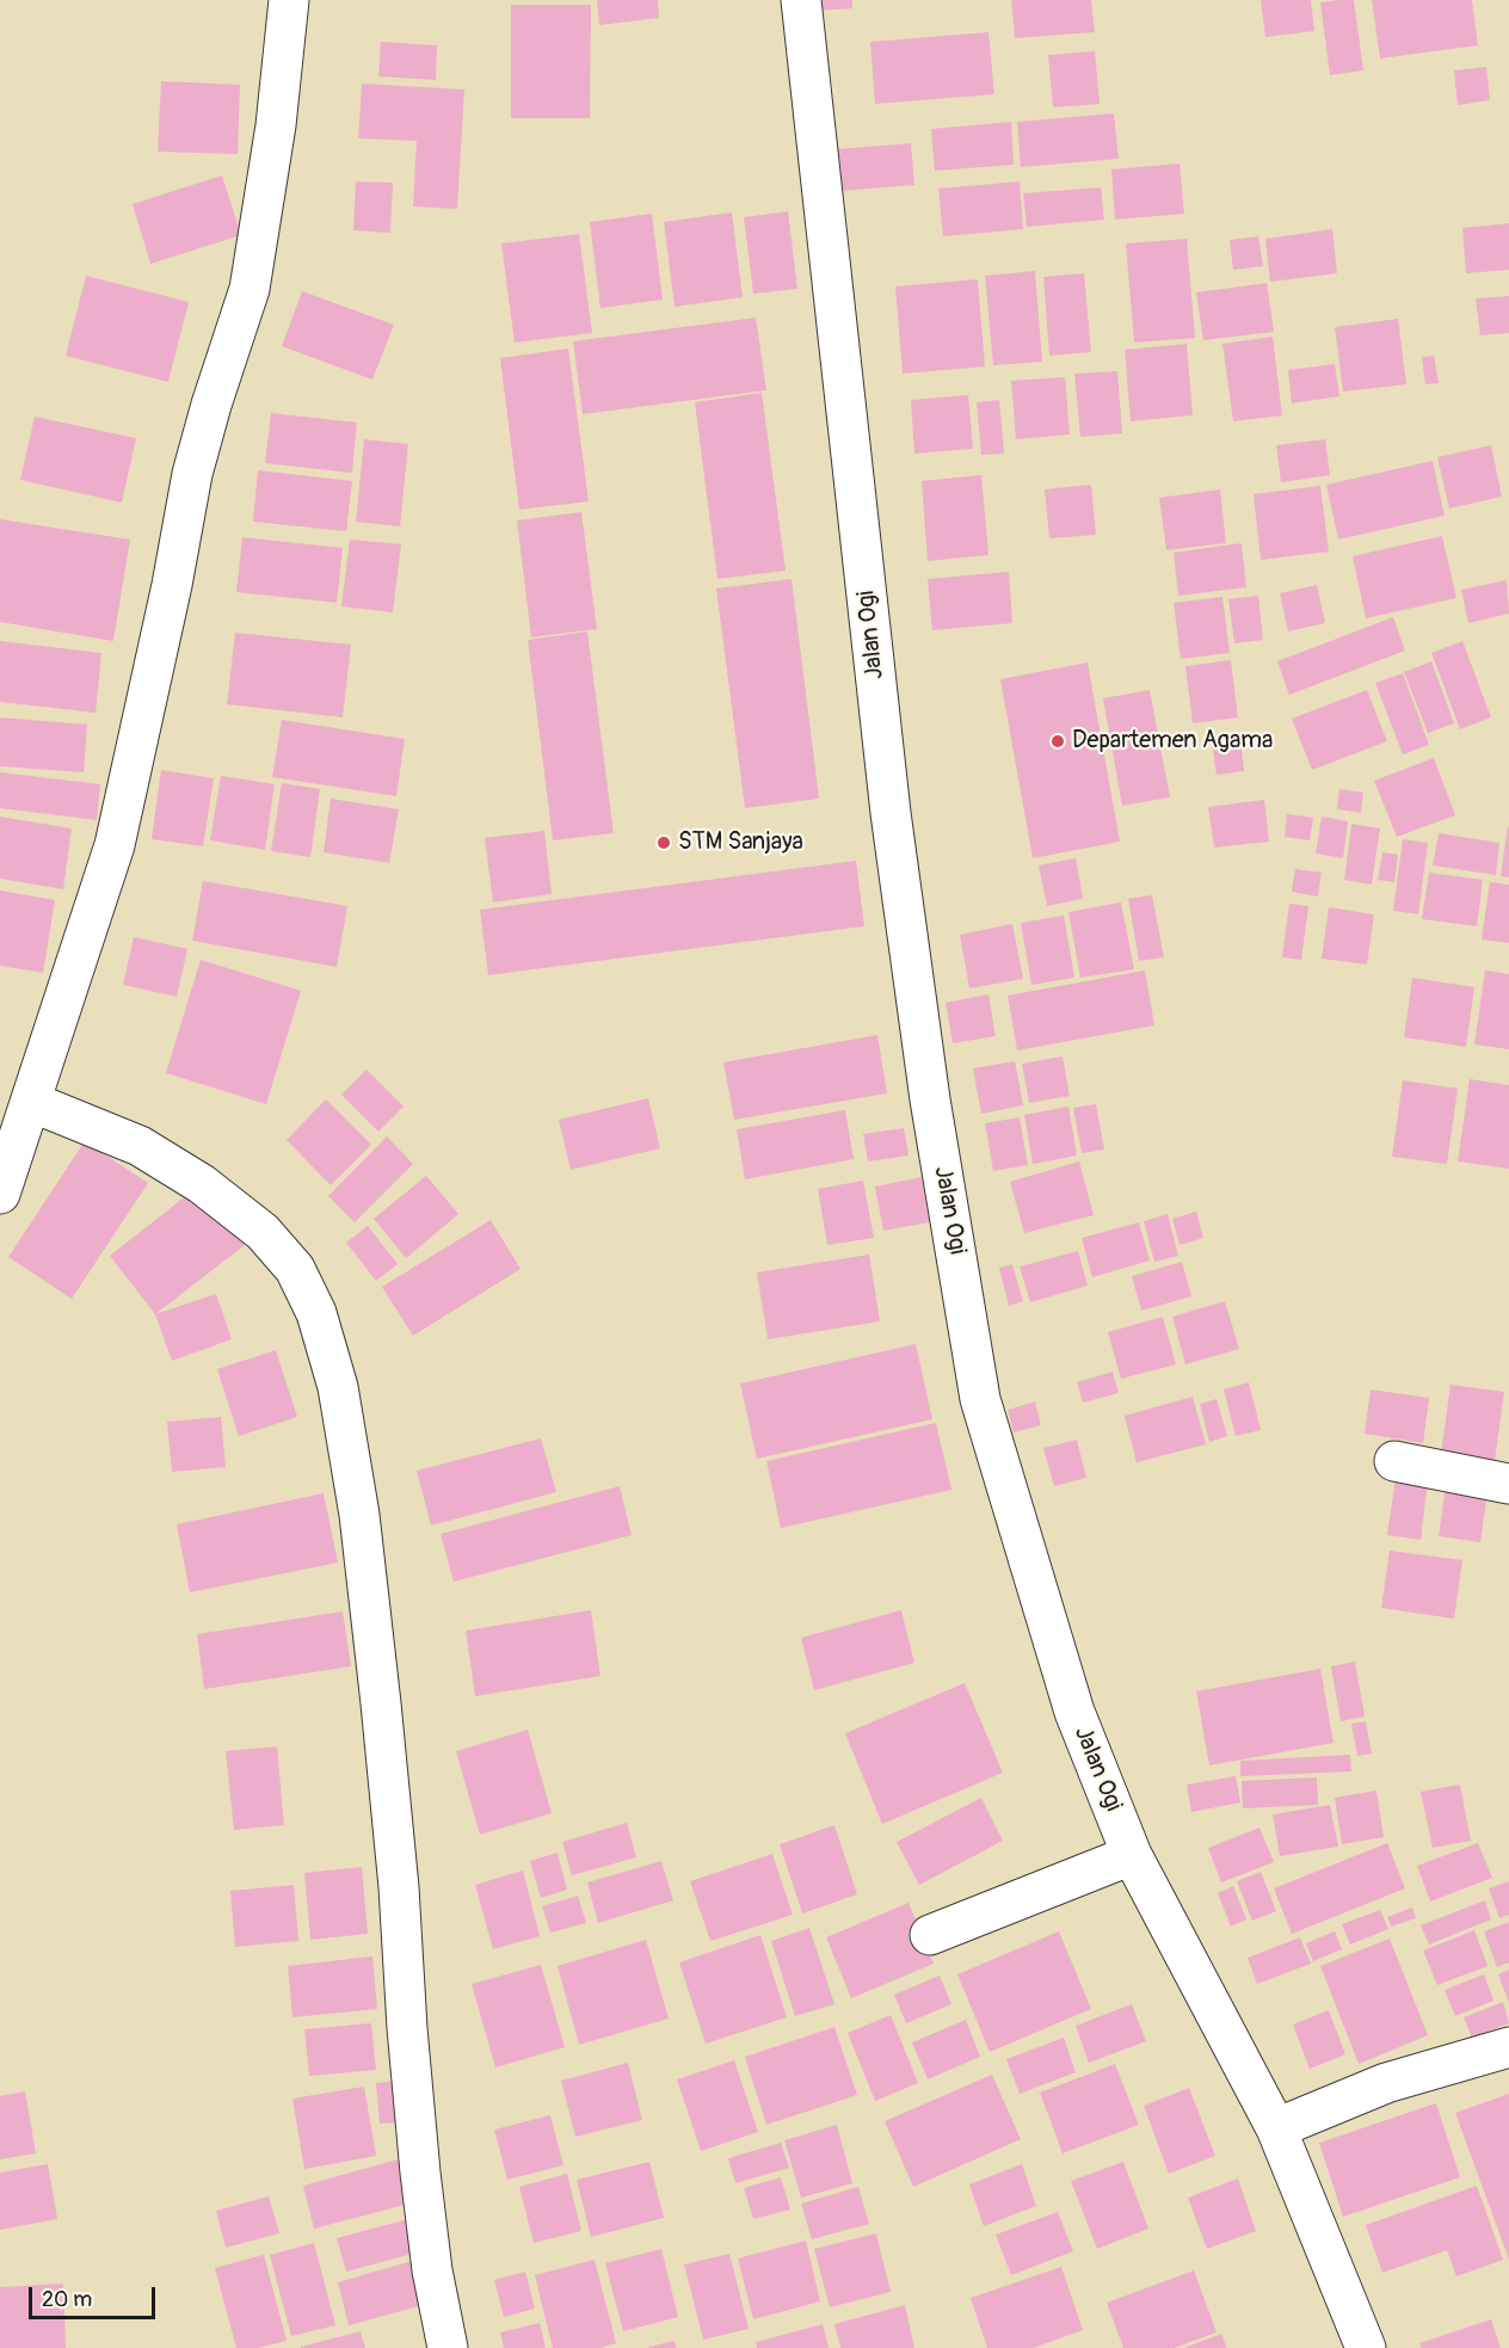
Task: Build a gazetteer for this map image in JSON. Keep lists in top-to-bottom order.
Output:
{
  "streets": {
    "street": ["Jalan Ogi"]
  },
  "places": ["Departemen Agama", "STM Sanjaya"],
  "scale_bar": "20 m"
}
